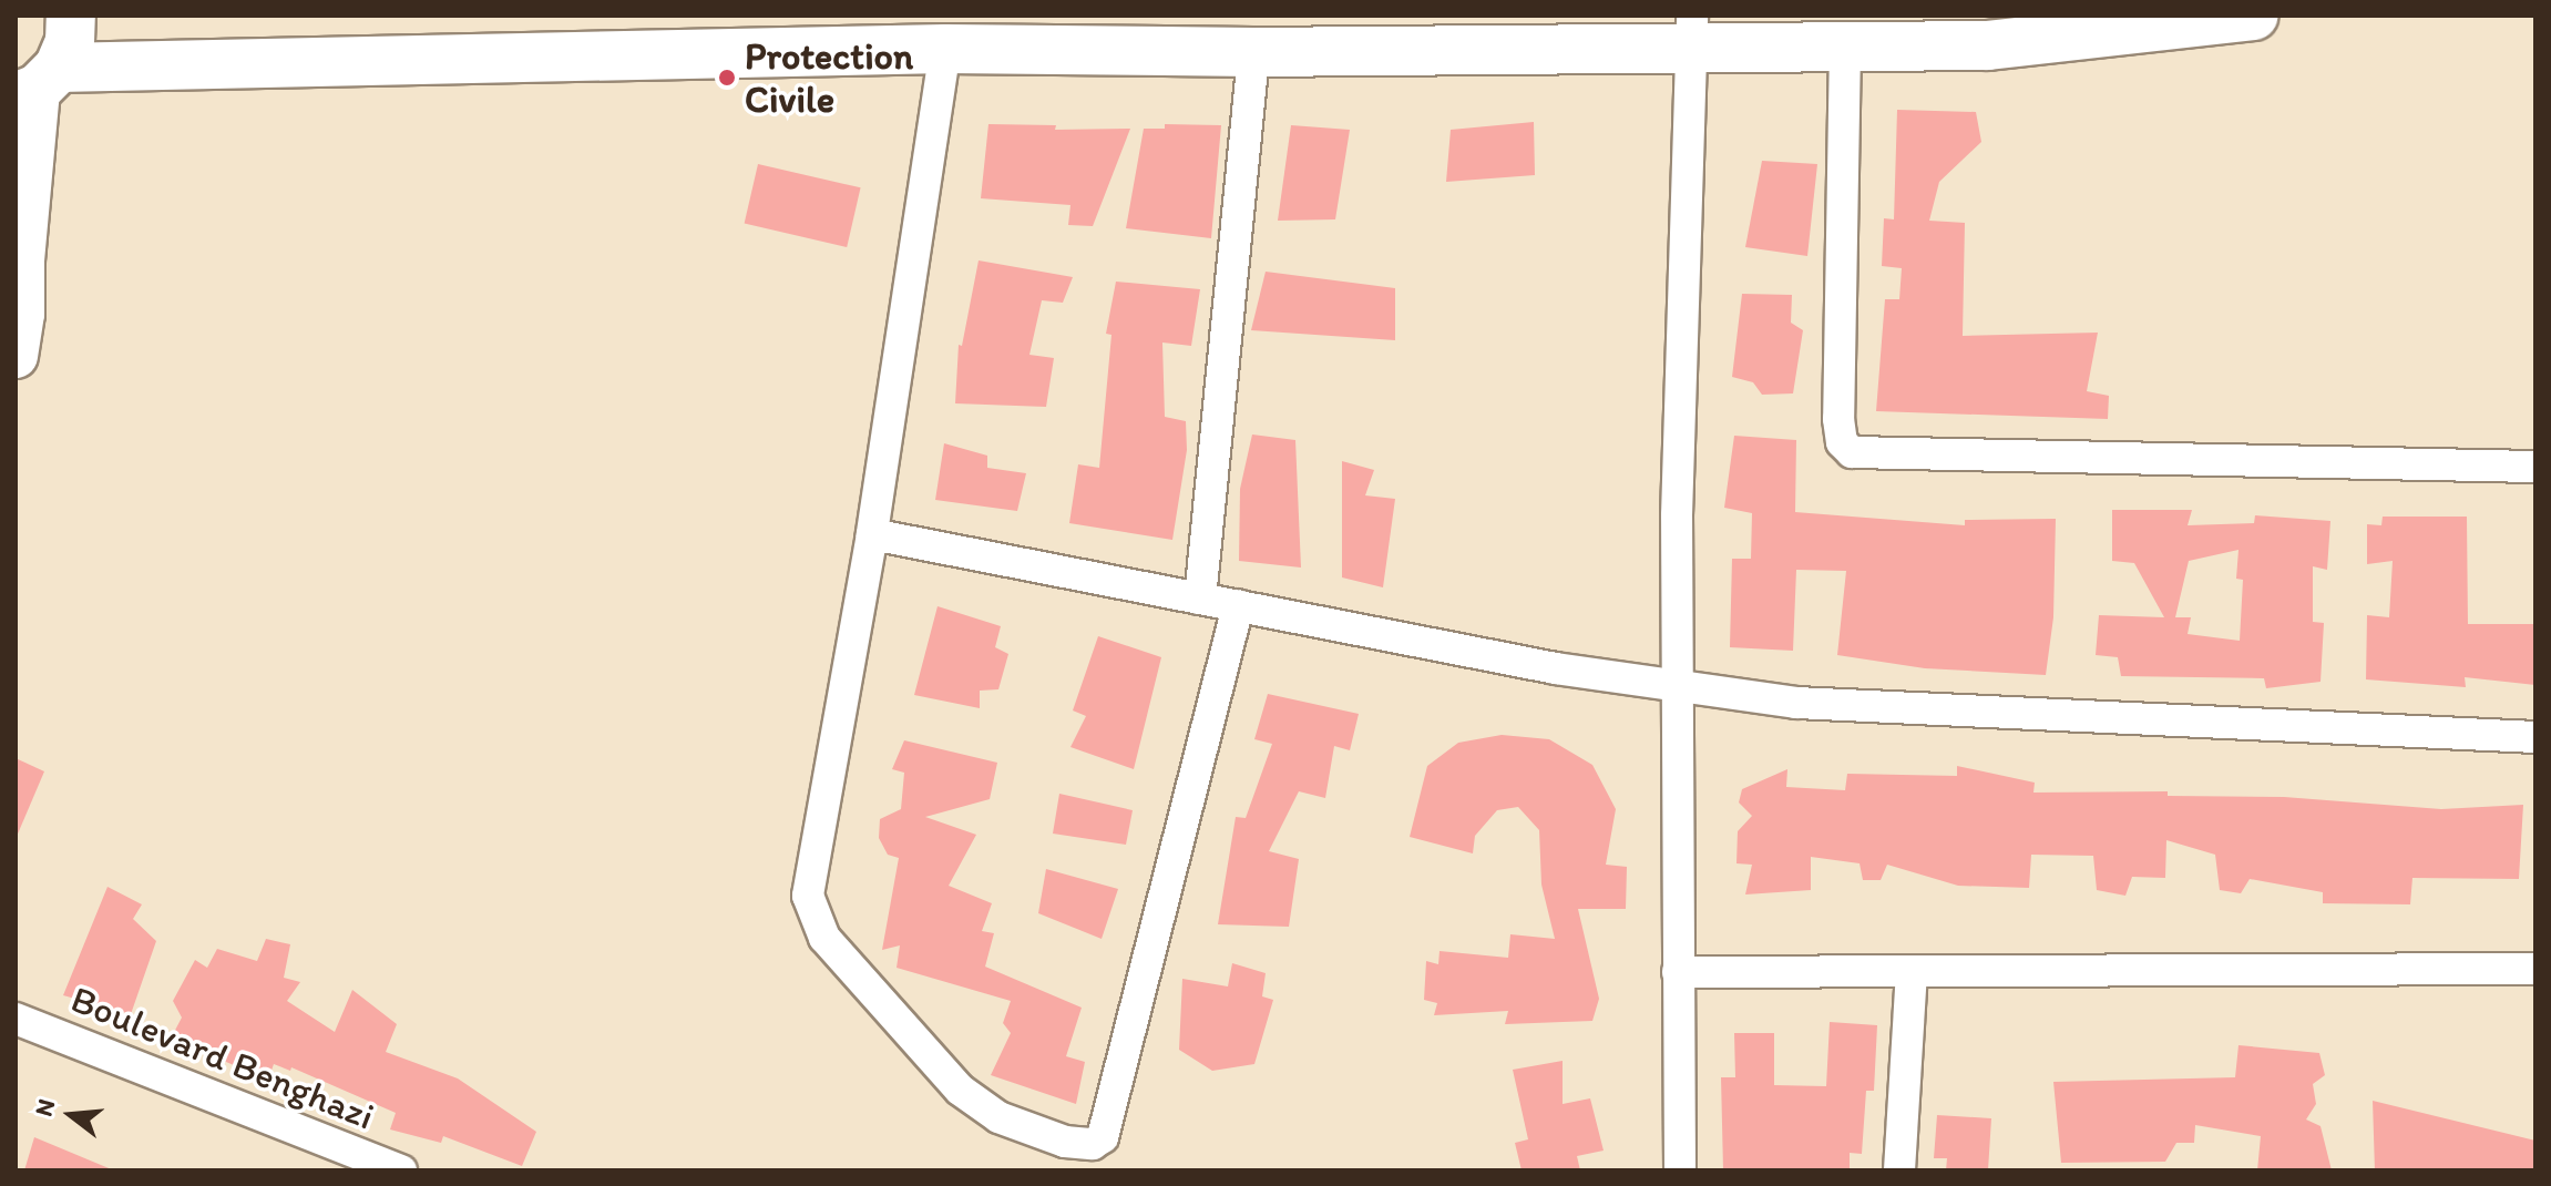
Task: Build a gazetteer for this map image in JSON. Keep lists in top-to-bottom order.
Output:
{
  "streets": {
    "street": ["Boulevard Benghazi"]
  },
  "places": ["Protection Civile"],
  "north": "left"
}
